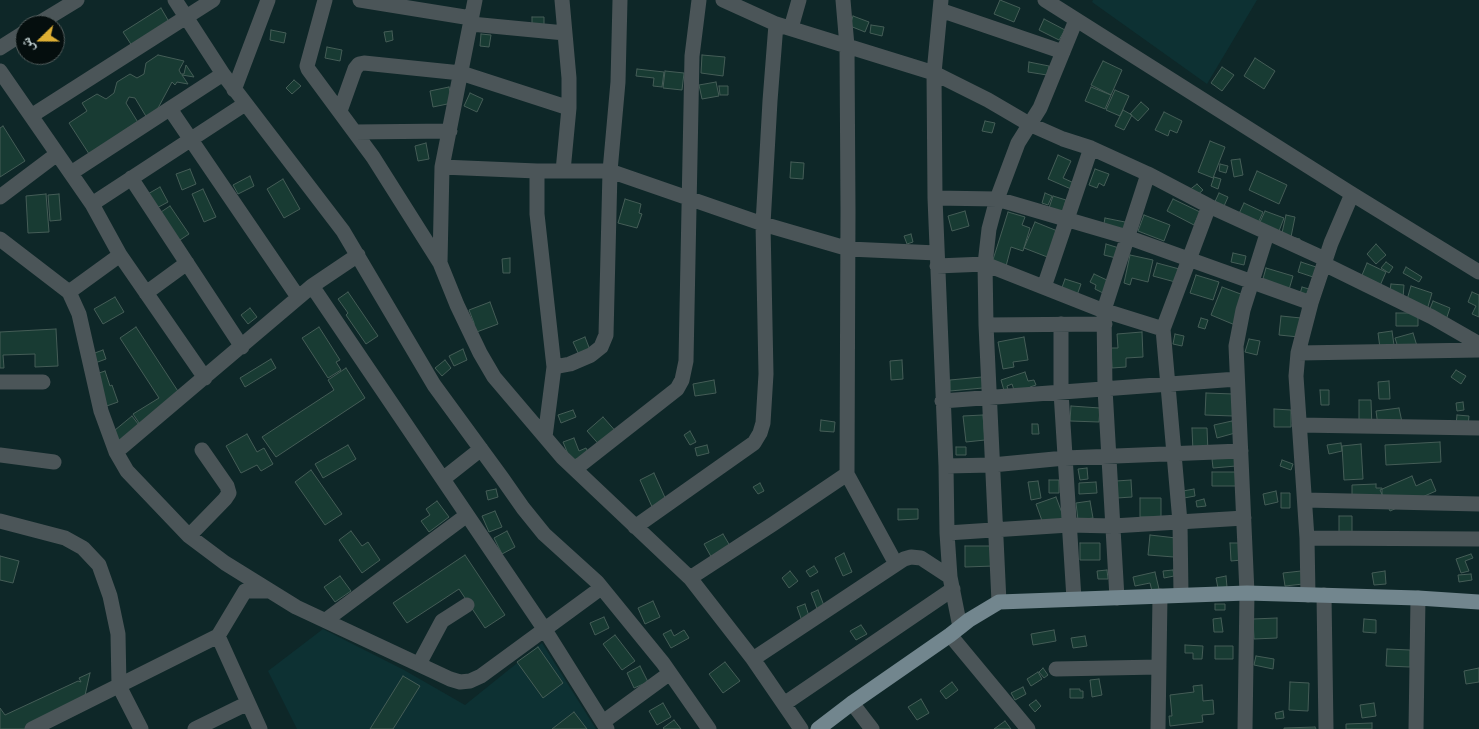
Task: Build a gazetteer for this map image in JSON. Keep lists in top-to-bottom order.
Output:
{
  "north": "left"
}
